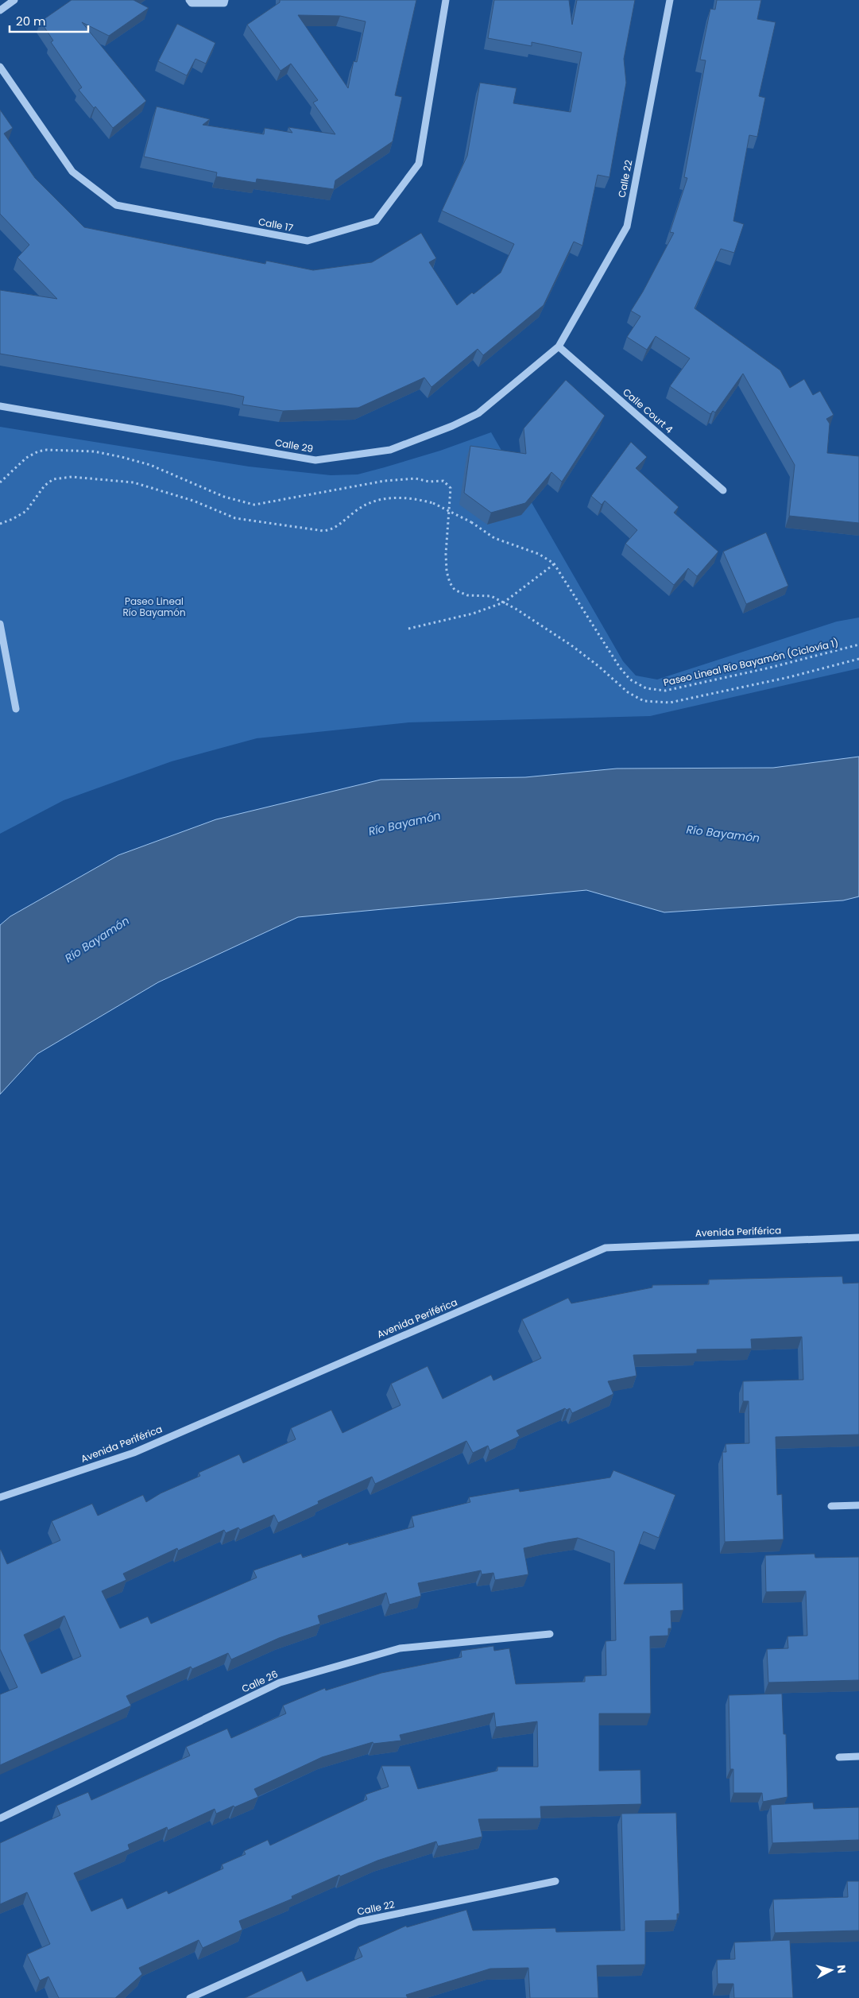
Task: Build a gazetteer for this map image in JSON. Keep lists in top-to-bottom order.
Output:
{
  "streets": {
    "street": [
      "Calle 22",
      "Calle 17",
      "Calle Court 4",
      "Calle 29",
      "Avenida Periférica",
      "Calle 26"
    ],
    "path": ["Paseo Lineal Río Bayamón (Ciclovía 1)"]
  },
  "crossings": [
    ["Calle 22", "Calle Court 4"],
    ["Calle 22", "Calle 29"],
    ["Calle Court 4", "Calle 29"]
  ],
  "water": ["Río Bayamón"],
  "parks": ["Paseo Lineal Río Bayamón"],
  "scale_bar": "20 m",
  "north": "right"
}
